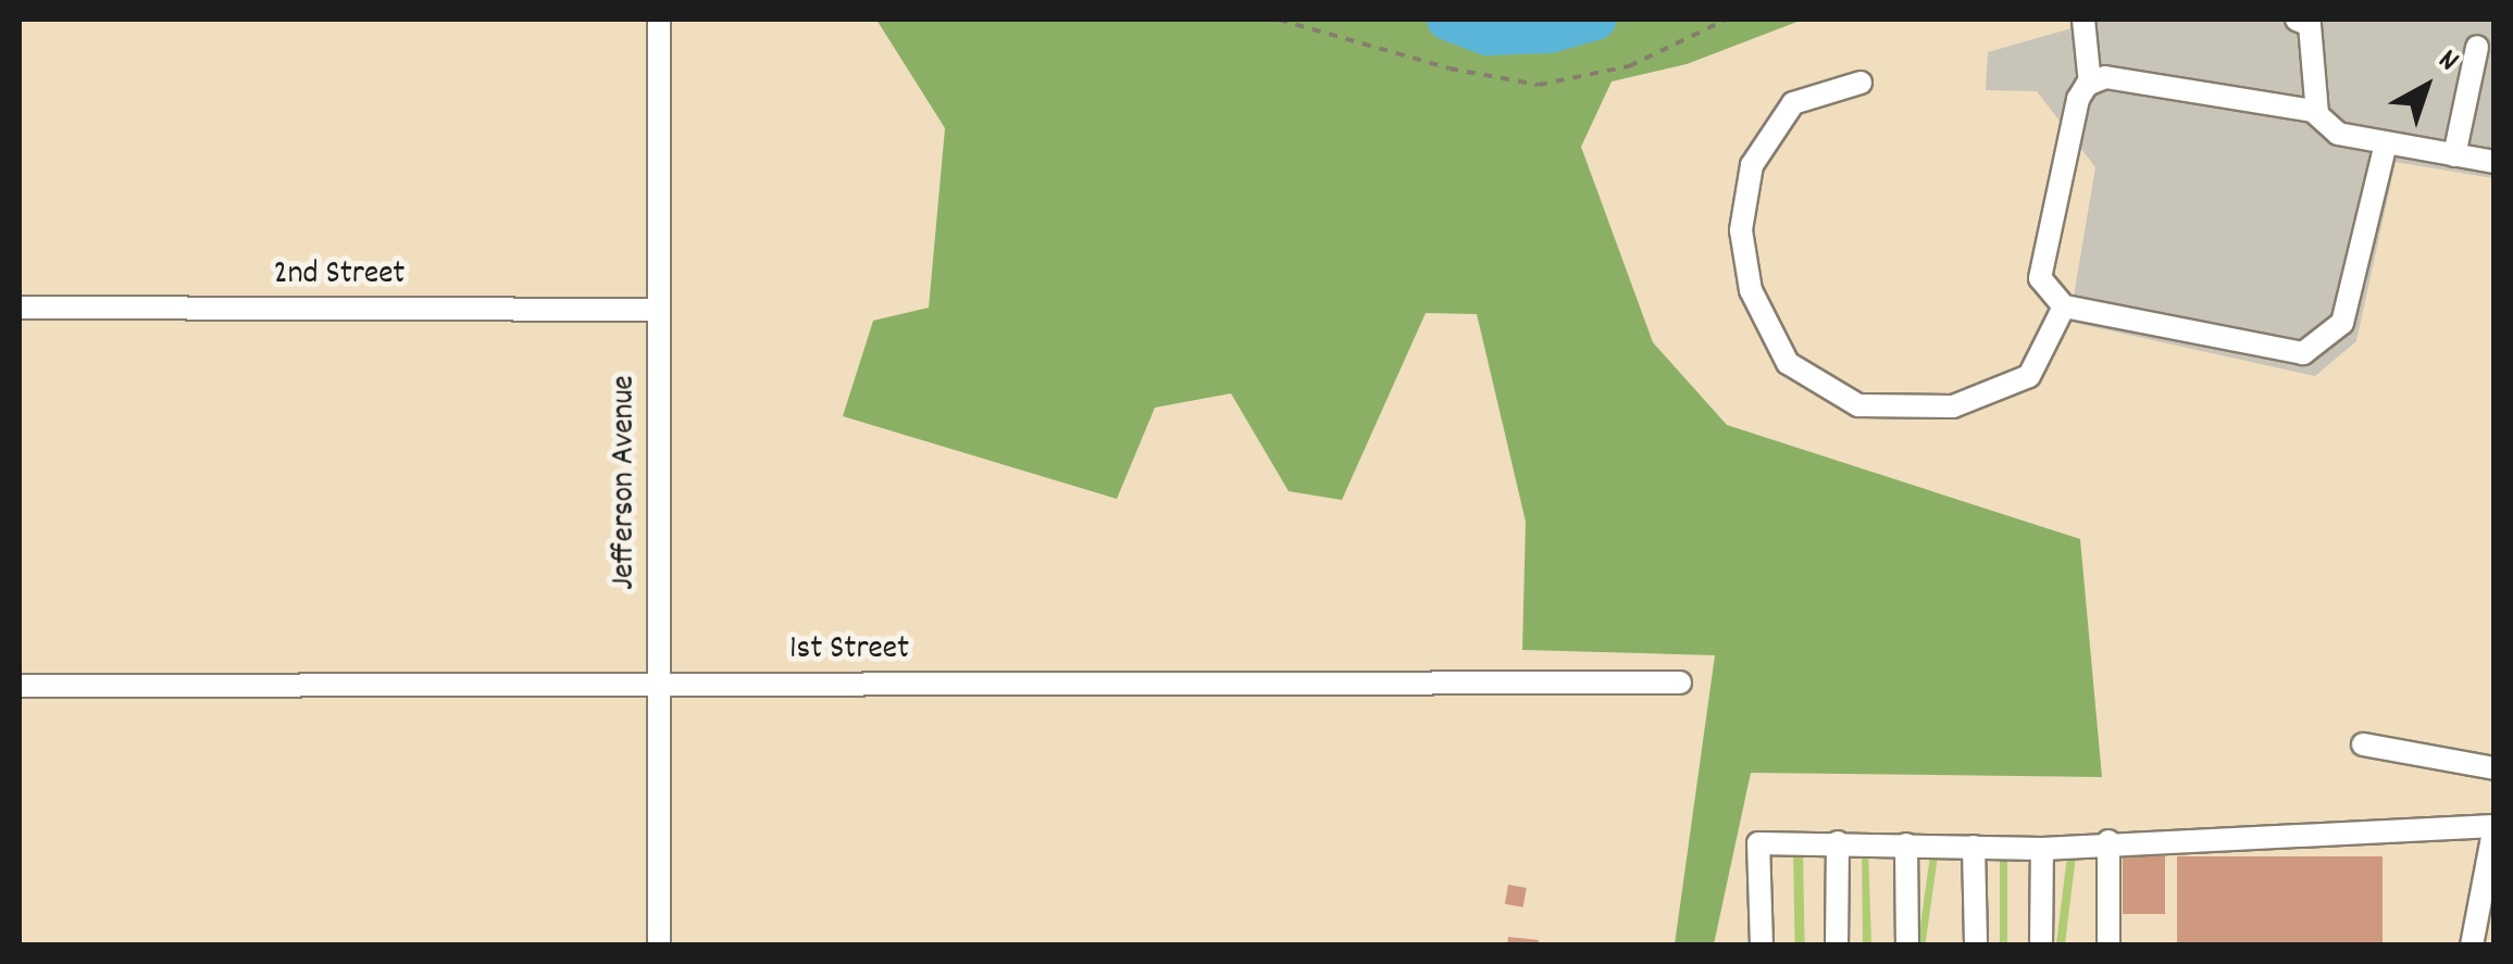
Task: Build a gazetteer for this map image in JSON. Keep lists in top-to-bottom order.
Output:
{
  "streets": {
    "street": ["2nd Street", "Jefferson Avenue", "1st Street"]
  },
  "crossings": [
    ["2nd Street", "Jefferson Avenue"],
    ["Jefferson Avenue", "1st Street"]
  ],
  "north": "top right"
}
